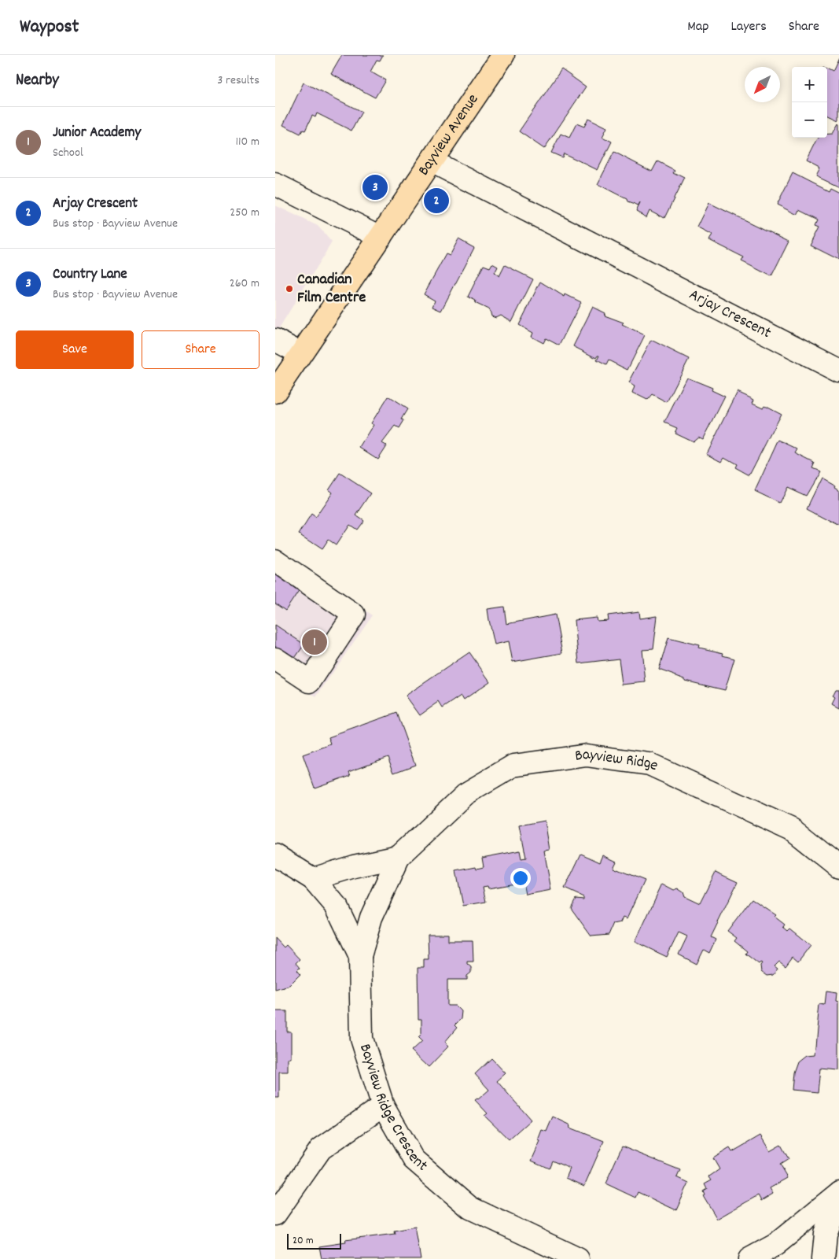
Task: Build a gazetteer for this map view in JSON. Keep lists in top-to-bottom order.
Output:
{
  "streets": {
    "main road": ["Bayview Avenue"],
    "street": ["Arjay Crescent", "Bayview Ridge", "Bayview Ridge Crescent"]
  },
  "crossings": [
    ["Bayview Avenue", "Arjay Crescent"],
    ["Bayview Ridge", "Bayview Ridge Crescent"]
  ],
  "places": ["Canadian Film Centre"],
  "scale_bar": "20 m",
  "north": "bottom left",
  "page": {
    "header": "Waypost",
    "nav": ["Map", "Layers", "Share"],
    "heading": ["Nearby", "3 results"],
    "map_buttons": ["+", "−"],
    "list": [
      {
        "mark": "1",
        "name": "Junior Academy",
        "note": "School",
        "value": "110 m"
      },
      {
        "mark": "2",
        "name": "Arjay Crescent",
        "note": "Bus stop · Bayview Avenue",
        "value": "250 m"
      },
      {
        "mark": "3",
        "name": "Country Lane",
        "note": "Bus stop · Bayview Avenue",
        "value": "260 m"
      }
    ],
    "pins": ["3", "2", "1"],
    "buttons": ["Save", "Share"],
    "scale": "20 m"
  }
}
